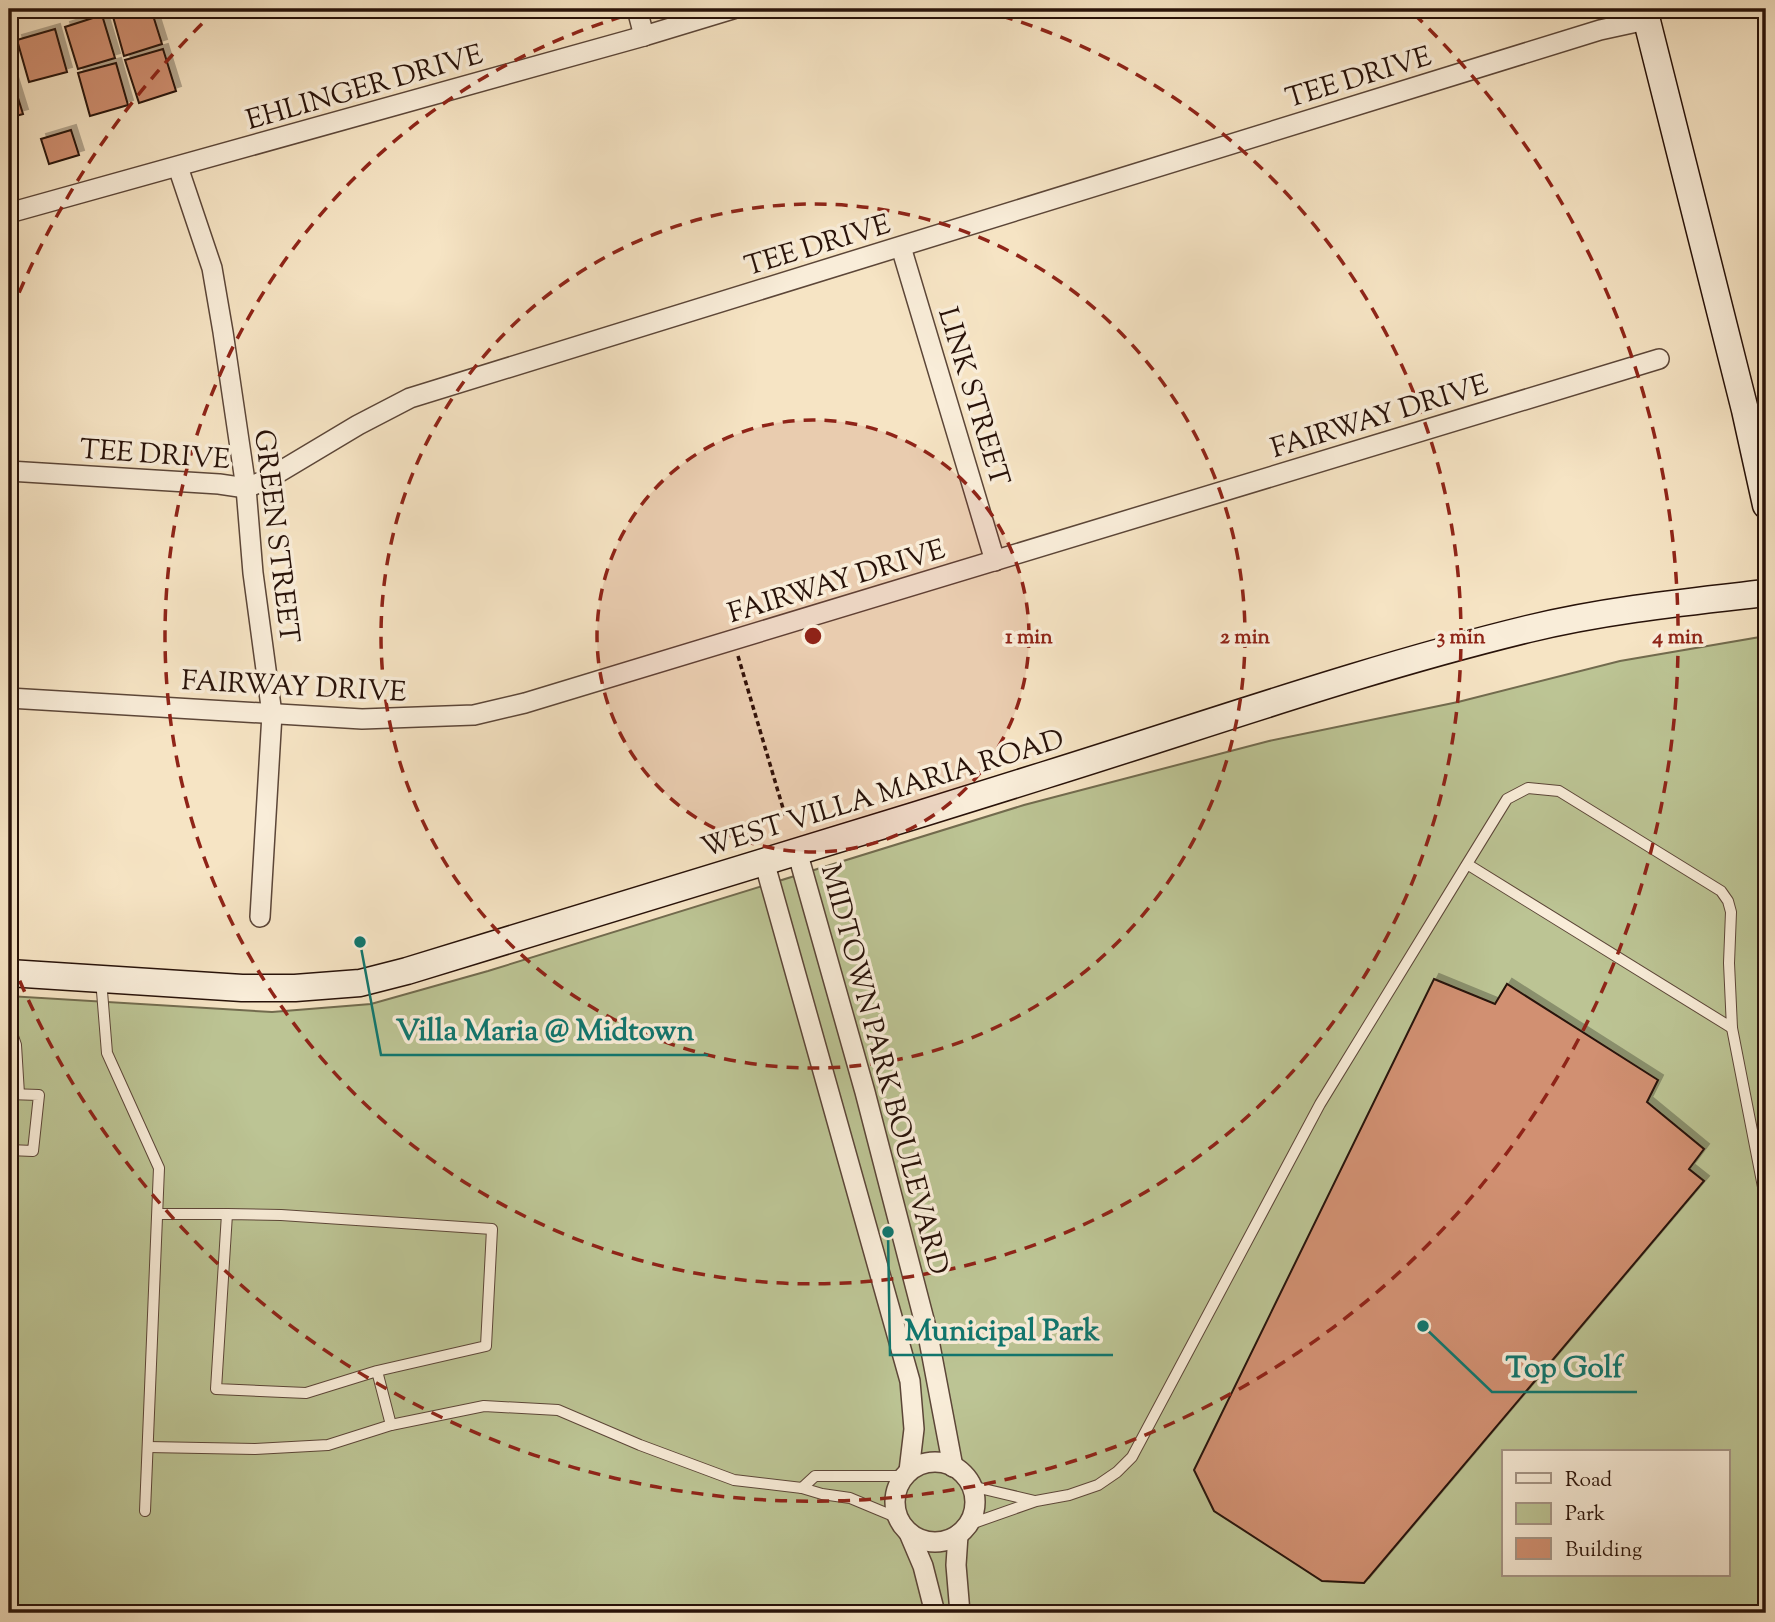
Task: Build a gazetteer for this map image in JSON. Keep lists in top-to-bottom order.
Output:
{
  "streets": {
    "main road": ["WEST VILLA MARIA ROAD"],
    "street": [
      "TEE DRIVE",
      "EHLINGER DRIVE",
      "LINK STREET",
      "FAIRWAY DRIVE",
      "GREEN STREET",
      "MIDTOWN PARK BOULEVARD"
    ]
  },
  "crossings": [
    ["TEE DRIVE", "LINK STREET"],
    ["TEE DRIVE", "GREEN STREET"],
    ["EHLINGER DRIVE", "GREEN STREET"],
    ["LINK STREET", "FAIRWAY DRIVE"],
    ["FAIRWAY DRIVE", "GREEN STREET"],
    ["WEST VILLA MARIA ROAD", "MIDTOWN PARK BOULEVARD"]
  ],
  "places": ["Villa Maria @ Midtown", "Municipal Park", "Top Golf"],
  "legend": ["Road", "Park", "Building"],
  "rings": [
    "1 min",
    "2 min",
    "3 min",
    "4 min"
  ]
}
